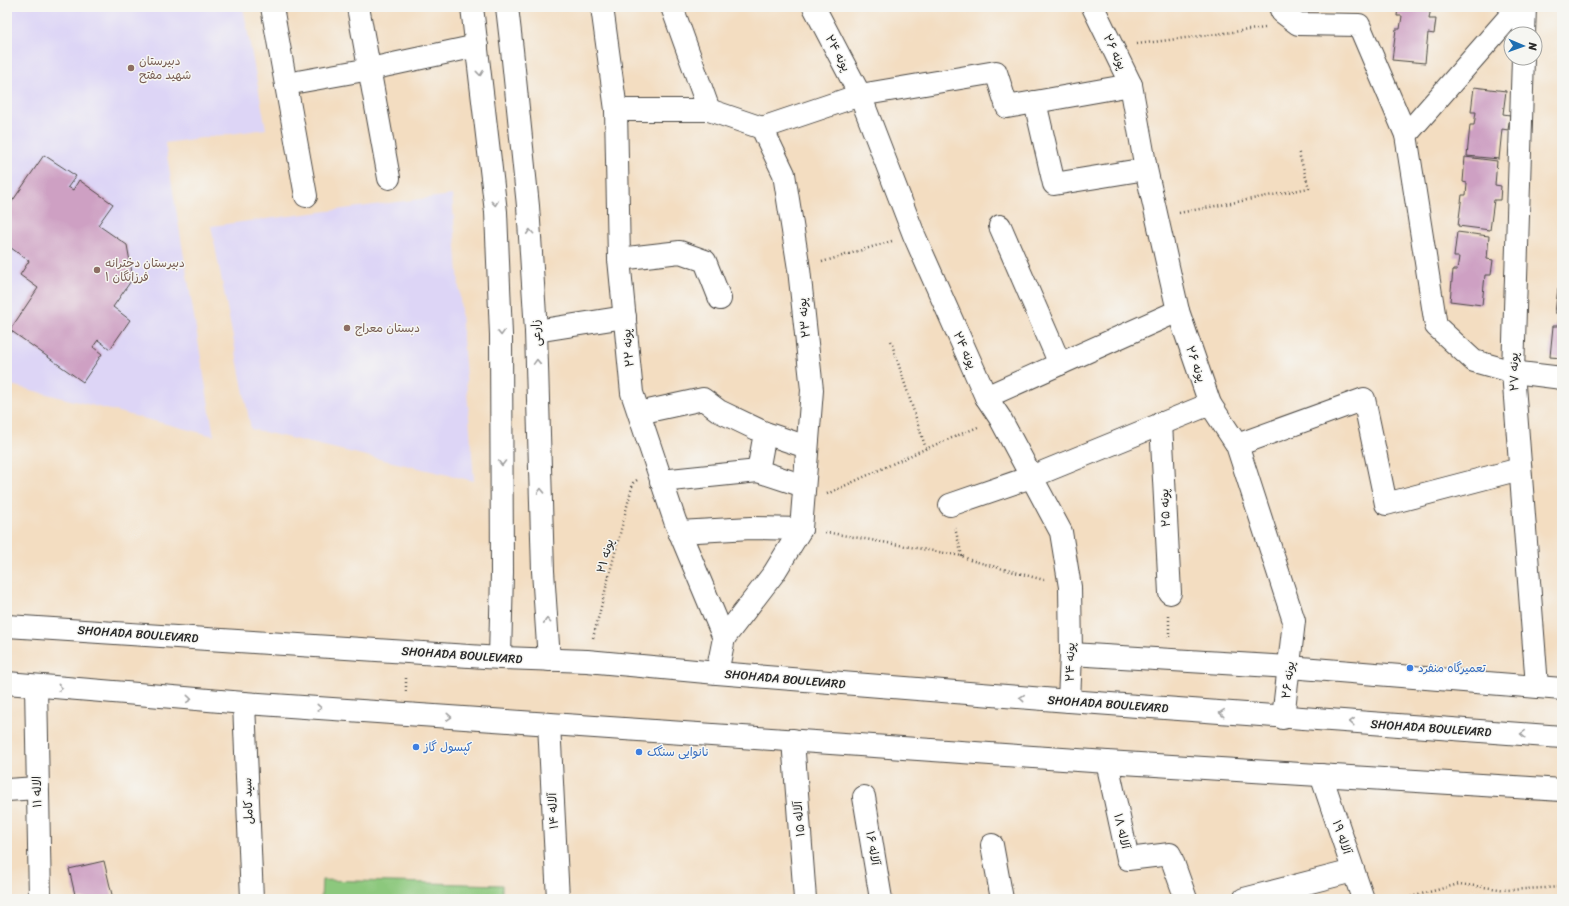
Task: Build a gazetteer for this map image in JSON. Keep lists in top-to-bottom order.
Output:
{
  "streets": {
    "street": [
      "پونه ۲۶",
      "پونه ۲۴",
      "پونه ۲۳",
      "زارعی",
      "پونه ۲۲",
      "پونه ۲۷",
      "پونه ۲۵",
      "SHOHADA BOULEVARD",
      "الاله ۱۱",
      "سید کامل",
      "آلاله ۱۴",
      "آلاله ۱۵",
      "آلاله ۱۸",
      "آلاله ۱۹",
      "آلاله ۱۶"
    ],
    "path": ["پونه ۲۱"]
  },
  "crossings": [
    ["پونه ۲۶", "SHOHADA BOULEVARD"],
    ["پونه ۲۴", "SHOHADA BOULEVARD"],
    ["پونه ۲۳", "پونه ۲۲"],
    ["زارعی", "SHOHADA BOULEVARD"],
    ["پونه ۲۲", "پونه ۲۱"],
    ["پونه ۲۱", "SHOHADA BOULEVARD"]
  ],
  "places": [
    "دبیرستان شهید مفتح",
    "دبیرستان دخترانه فرزانگان ۱",
    "دبستان معراج",
    "تعمیرگاه منفرد",
    "کپسول گاز",
    "نانوایی سنگک"
  ],
  "north": "right"
}
